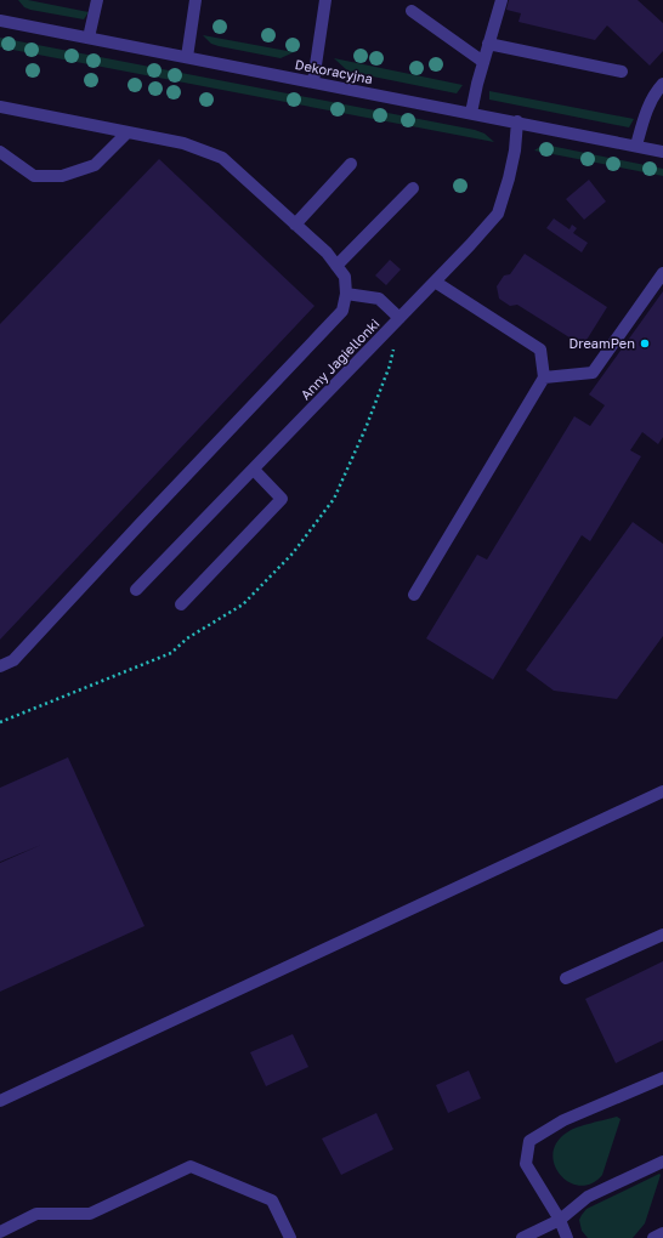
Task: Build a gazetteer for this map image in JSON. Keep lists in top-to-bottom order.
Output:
{
  "streets": {
    "street": ["Dekoracyjna", "Anny Jagiellonki"]
  },
  "crossings": [
    ["Dekoracyjna", "Anny Jagiellonki"]
  ],
  "places": ["DreamPen"]
}
